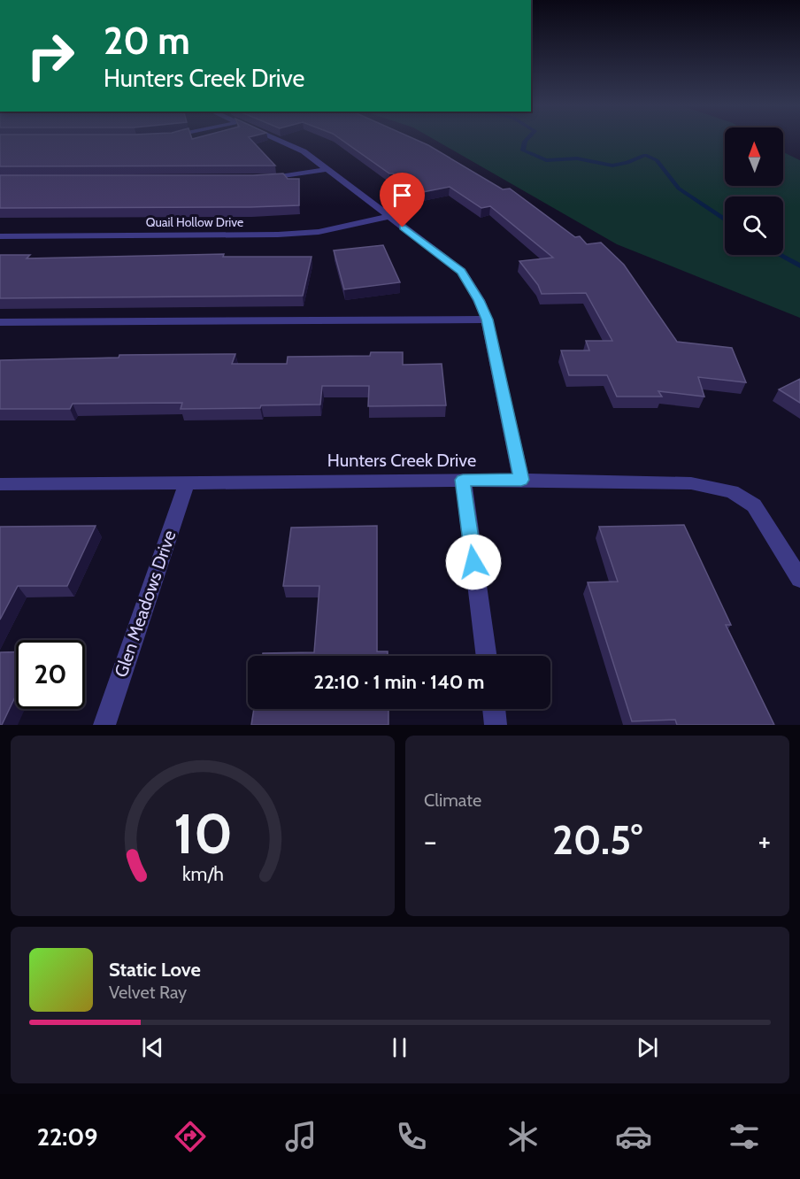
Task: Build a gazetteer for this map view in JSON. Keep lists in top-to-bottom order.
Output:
{
  "streets": {
    "street": ["Quail Hollow Drive", "Hunters Creek Drive", "Glen Meadows Drive"]
  },
  "crossings": [
    ["Hunters Creek Drive", "Glen Meadows Drive"]
  ],
  "north": "top",
  "page": {
    "turn": ["20 m", "Hunters Creek Drive"],
    "limit": "20",
    "trip": "22:10 · 1 min · 140 m",
    "tile": "Climate",
    "heat": ["−", "20.5°", "+"],
    "song": ["Static Love", "Velvet Ray"],
    "tabs": "22:09",
    "gauge": ["10", "km/h"]
  }
}
